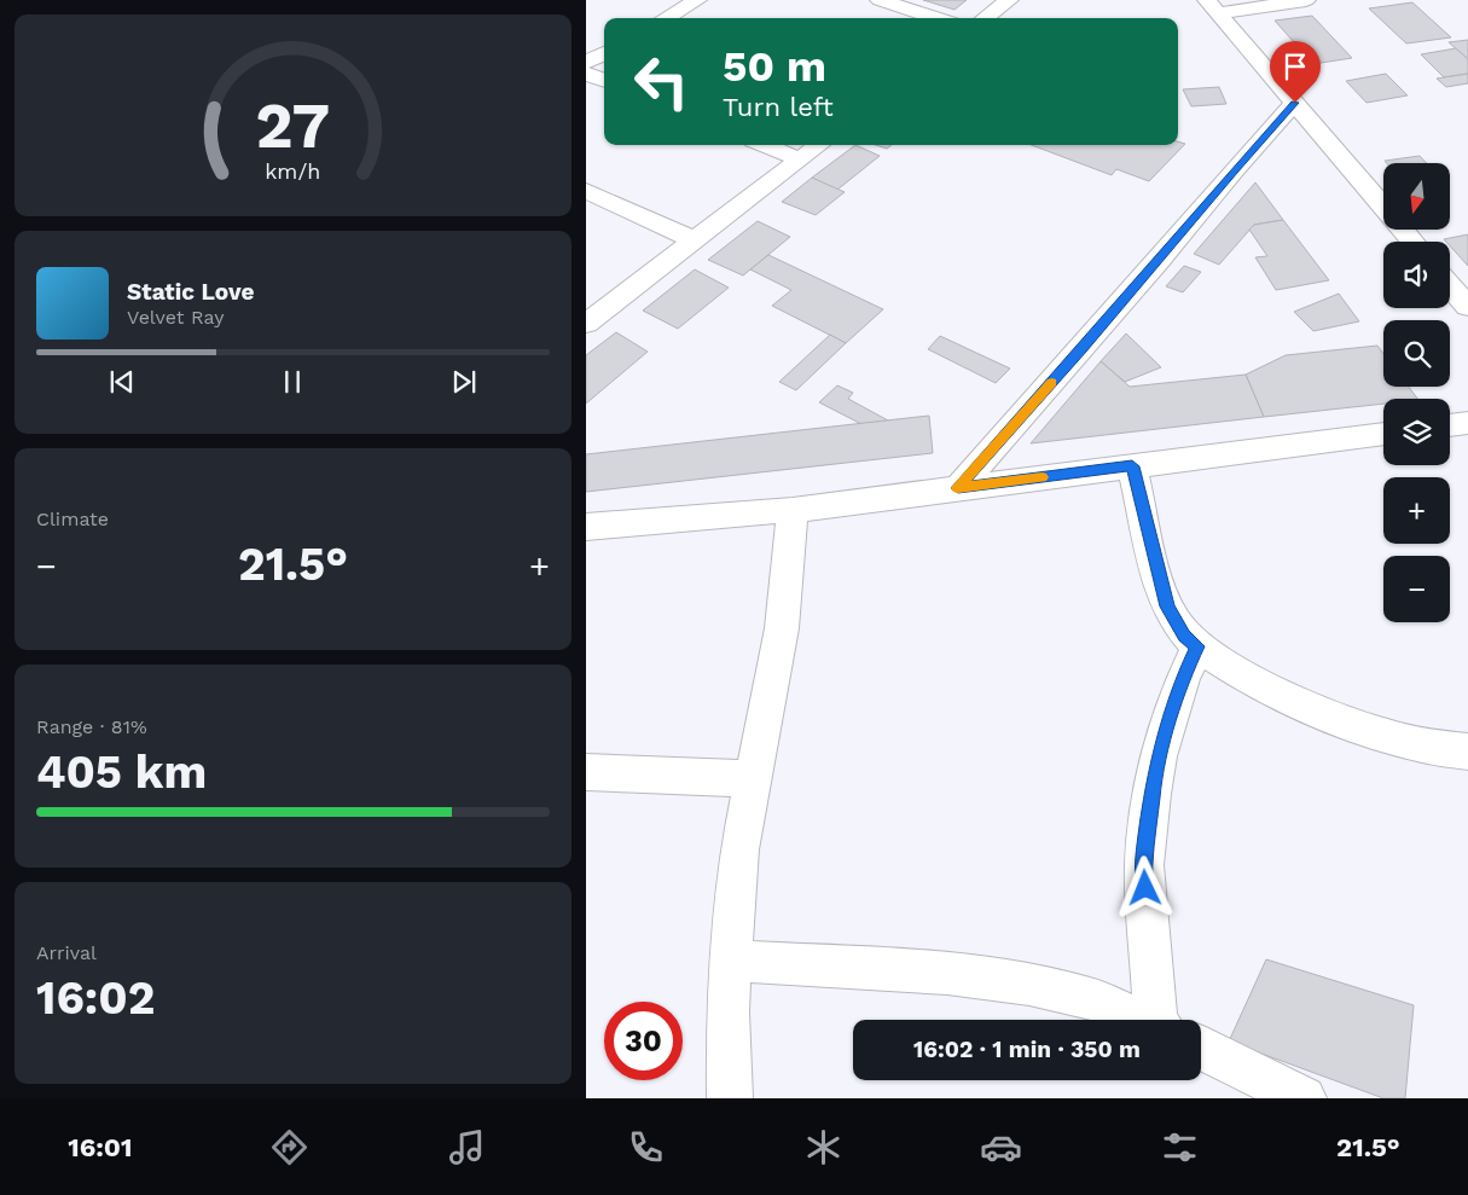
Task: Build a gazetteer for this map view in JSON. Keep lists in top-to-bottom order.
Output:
{
  "north": "bottom",
  "page": {
    "turn": ["50 m", "Turn left"],
    "map_buttons": ["+", "−"],
    "song": ["Static Love", "Velvet Ray"],
    "tile": [
      "Climate",
      ["Range · 81%", "405 km"],
      ["Arrival", "16:02"]
    ],
    "heat": ["−", "21.5°", "+"],
    "limit": "30",
    "trip": "16:02 · 1 min · 350 m",
    "tabs": ["16:01", "21.5°"],
    "gauge": ["27", "km/h"]
  }
}
